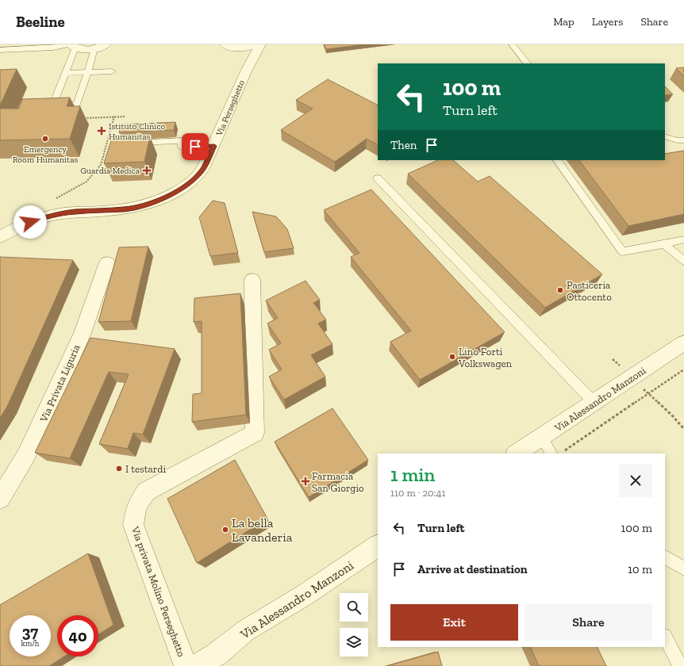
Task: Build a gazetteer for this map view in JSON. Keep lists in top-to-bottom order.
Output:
{
  "streets": {
    "street": [
      "Via Perseghetto",
      "Via Privata Liguria",
      "Via Alessandro Manzoni",
      "Via privata Molino Perseghetto"
    ]
  },
  "places": {
    "health": ["Istituto Clinico Humanitas", "Guardia Medica", "Farmacia San Giorgio"],
    "other": [
      "Emergency Room Humanitas",
      "Pasticeria Ottocento",
      "Lino Forti Volkswagen",
      "I testardi",
      "La bella Lavanderia"
    ]
  },
  "page": {
    "header": "Beeline",
    "nav": ["Map", "Layers", "Share"],
    "turn": ["100 m", "Turn left"],
    "then": "Then",
    "heading": ["1 min", "110 m · 20:41"],
    "list": [
      {
        "name": "Turn left",
        "value": "100 m"
      },
      {
        "name": "Arrive at destination",
        "value": "10 m"
      }
    ],
    "buttons": ["Exit", "Share"],
    "speed": "37 km/h",
    "limit": "40"
  }
}
